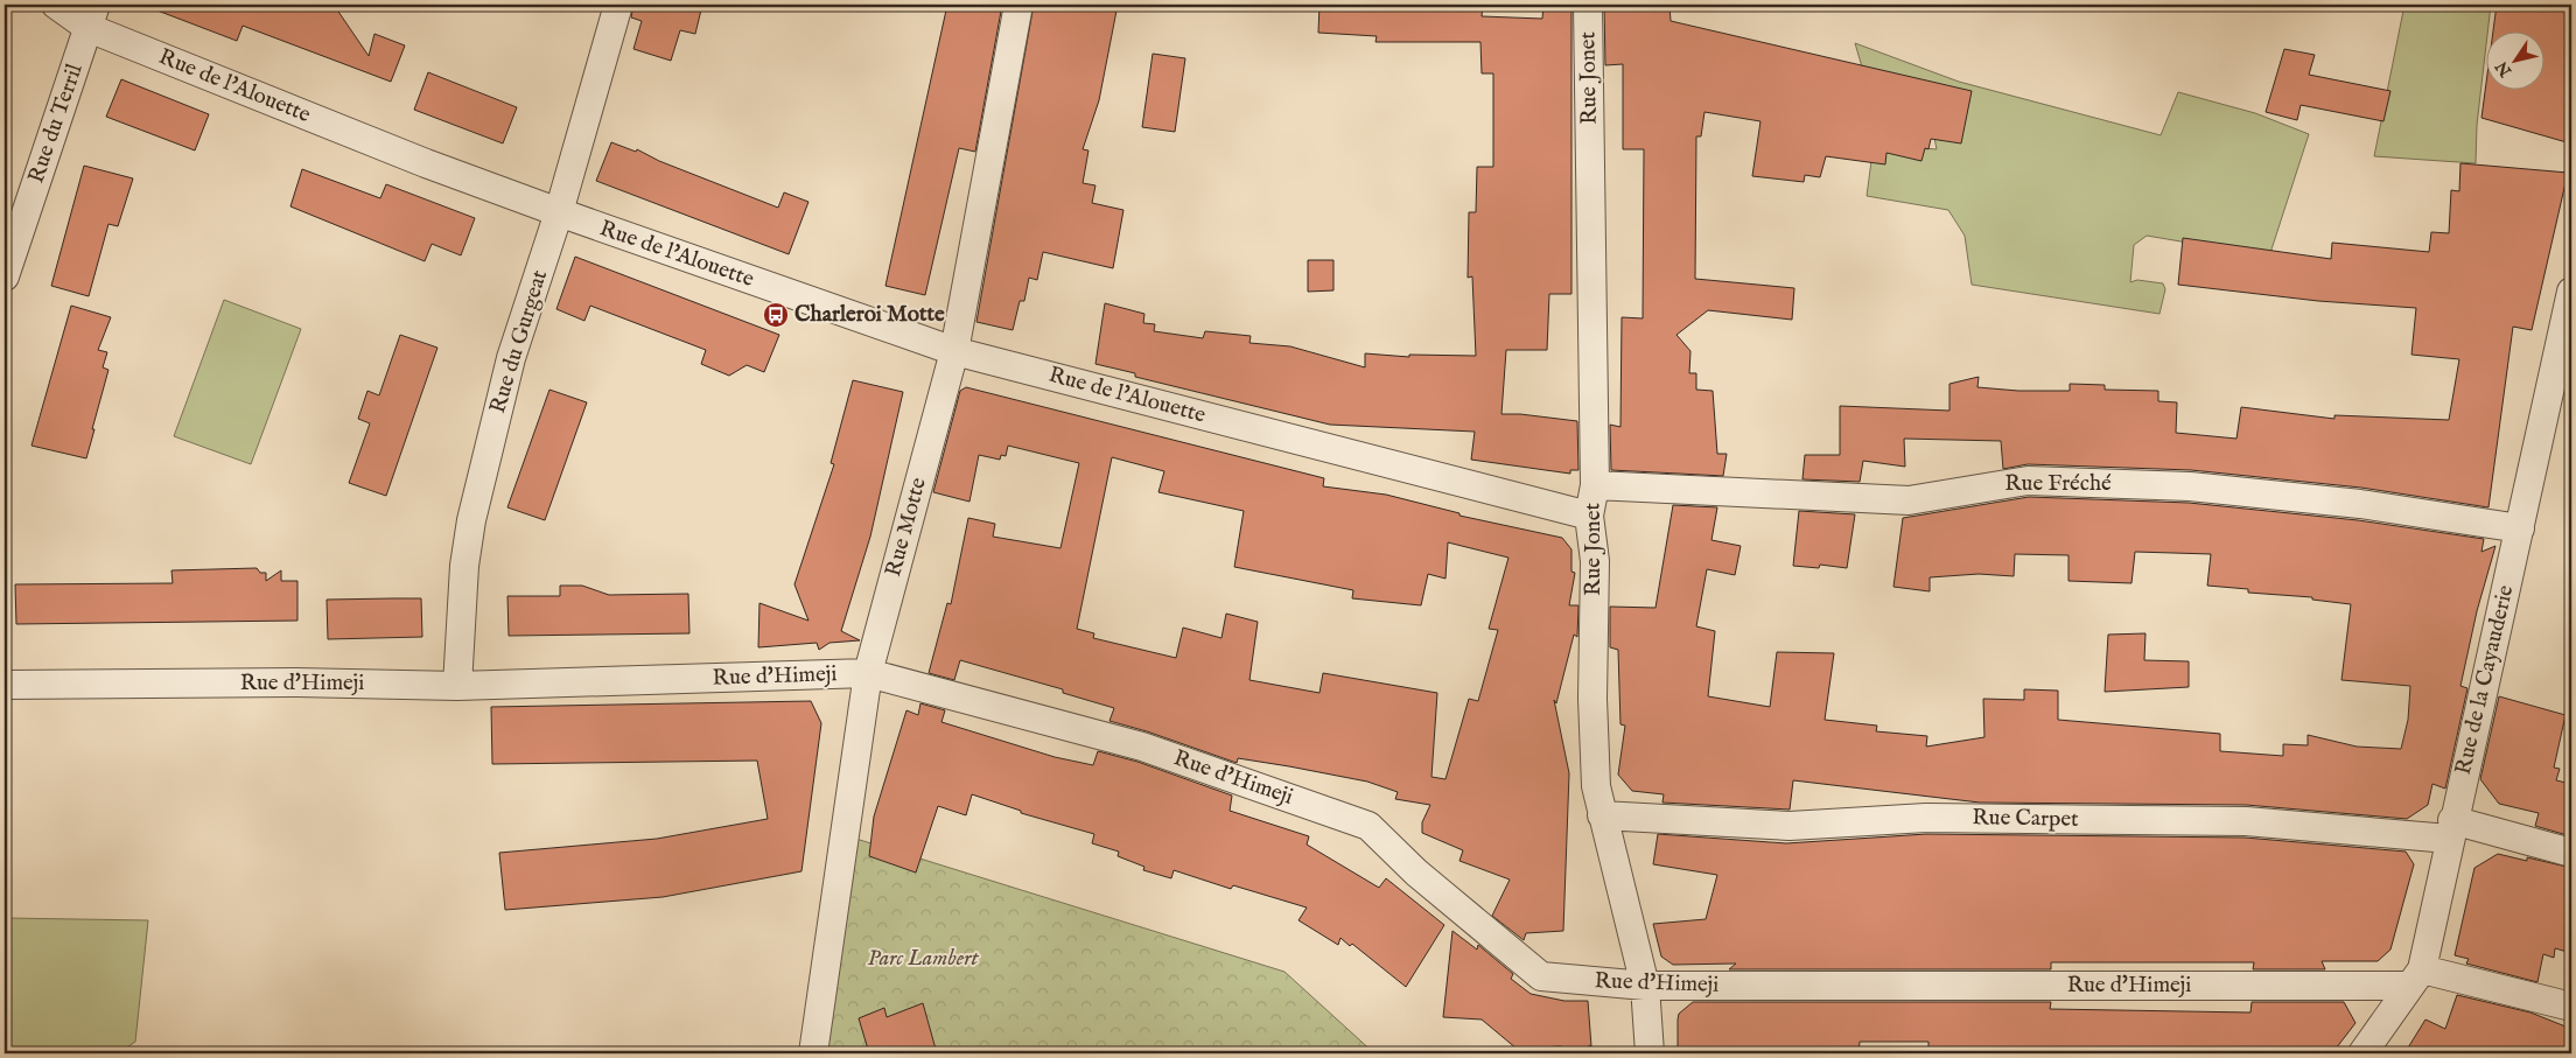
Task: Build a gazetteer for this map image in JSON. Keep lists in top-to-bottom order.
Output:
{
  "streets": {
    "street": [
      "Rue Jonet",
      "Rue de l'Alouette",
      "Rue du Terril",
      "Rue du Gurgeat",
      "Rue Fréché",
      "Rue Motte",
      "Rue d'Himeji",
      "Rue de la Cayauderie",
      "Rue Carpet"
    ]
  },
  "crossings": [
    ["Rue Jonet", "Rue de l'Alouette"],
    ["Rue Jonet", "Rue Fréché"],
    ["Rue Jonet", "Rue d'Himeji"],
    ["Rue Jonet", "Rue Carpet"],
    ["Rue de l'Alouette", "Rue du Terril"],
    ["Rue de l'Alouette", "Rue du Gurgeat"],
    ["Rue de l'Alouette", "Rue Motte"],
    ["Rue du Gurgeat", "Rue d'Himeji"],
    ["Rue Fréché", "Rue de la Cayauderie"],
    ["Rue Motte", "Rue d'Himeji"],
    ["Rue d'Himeji", "Rue de la Cayauderie"],
    ["Rue de la Cayauderie", "Rue Carpet"]
  ],
  "parks": ["Parc Lambert"],
  "places": {
    "bus stop": ["Charleroi Motte"]
  },
  "north": "bottom left"
}
